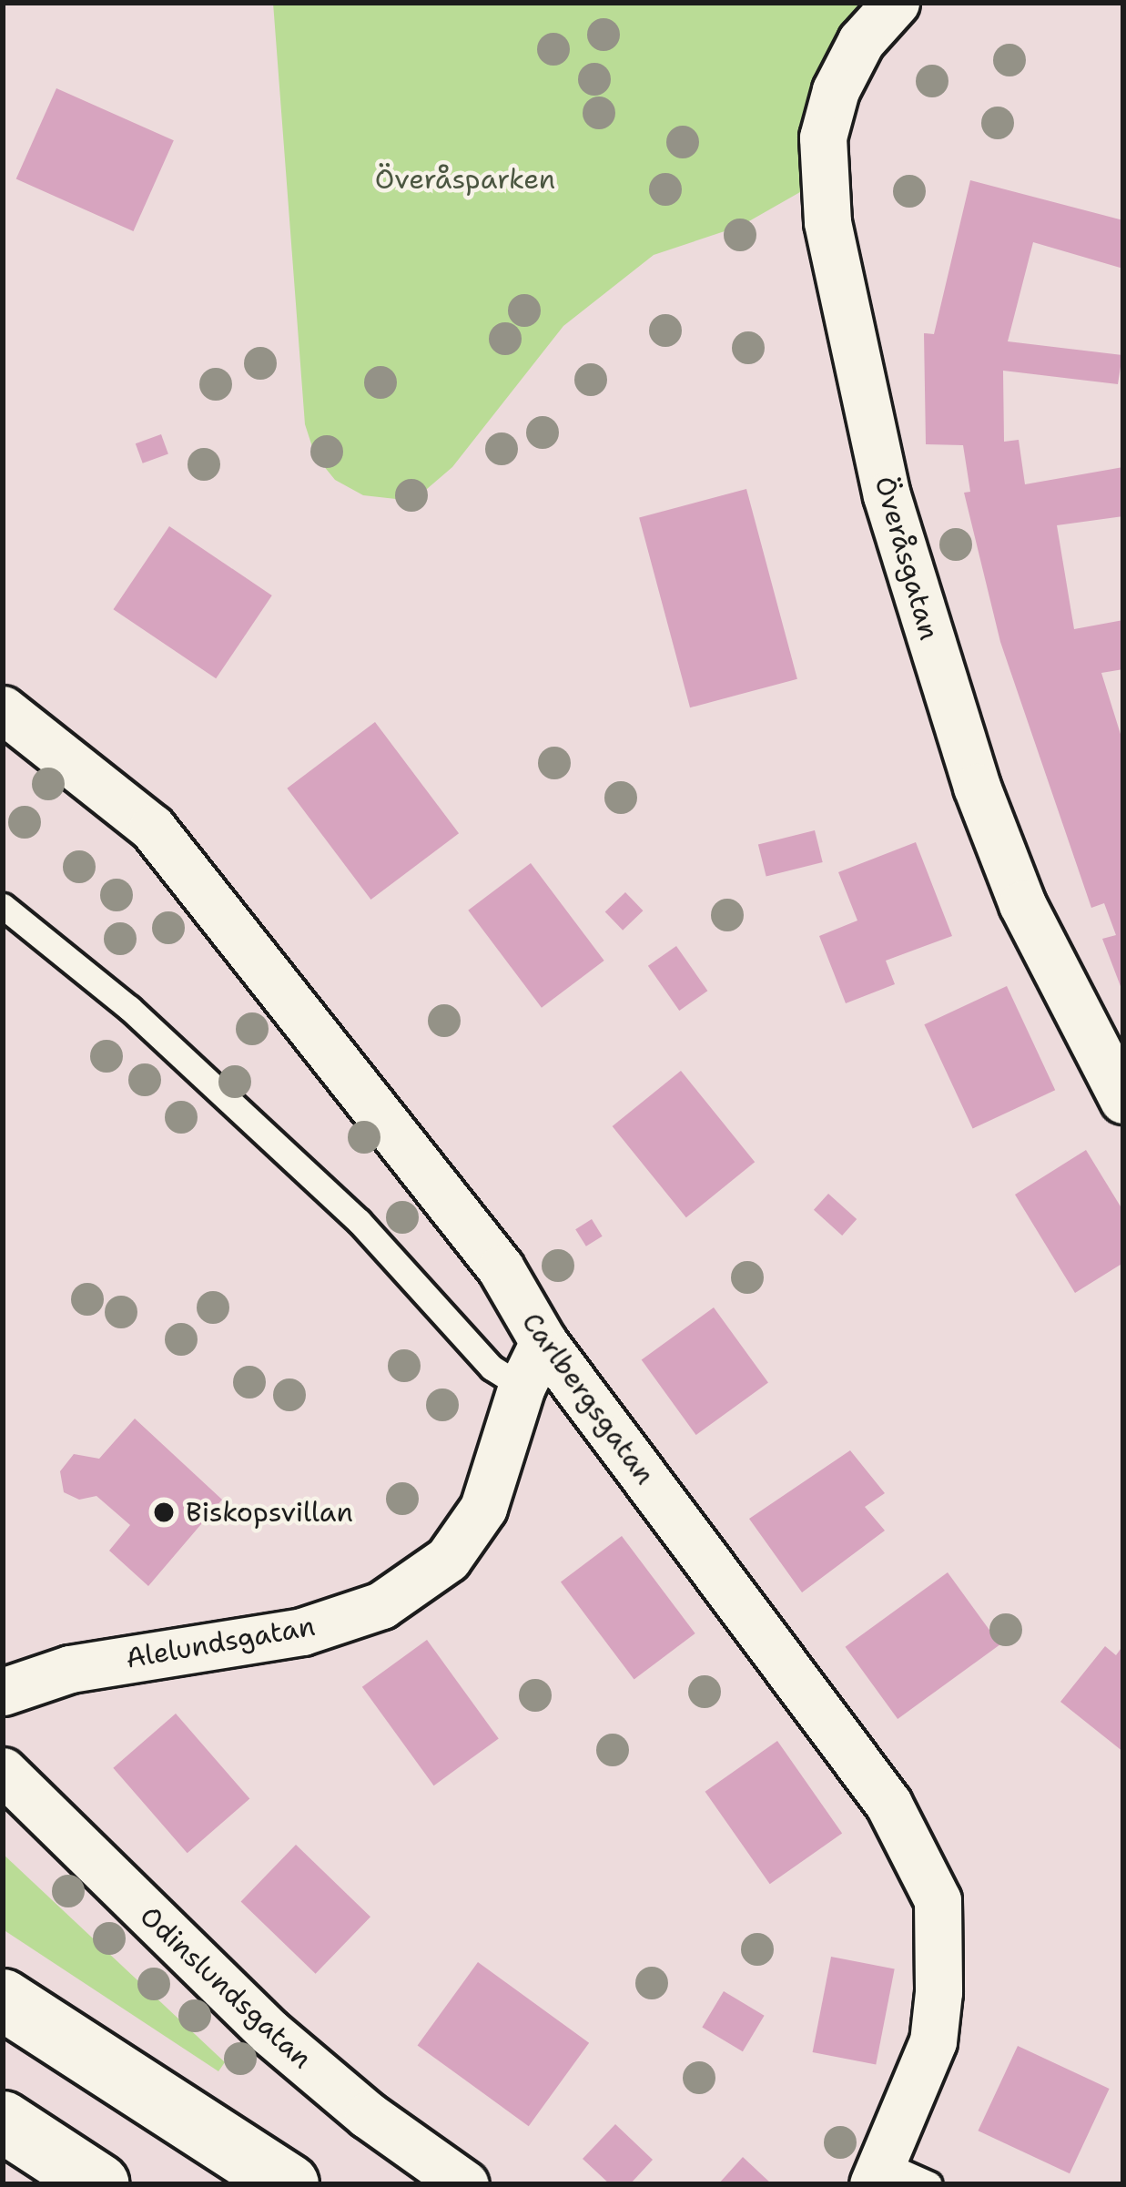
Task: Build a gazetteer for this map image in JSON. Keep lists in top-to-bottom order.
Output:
{
  "streets": {
    "street": [
      "Överåsgatan",
      "Carlbergsgatan",
      "Alelundsgatan",
      "Odinslundsgatan"
    ]
  },
  "crossings": [
    ["Carlbergsgatan", "Alelundsgatan"]
  ],
  "parks": ["Överåsparken"],
  "places": ["Biskopsvillan"]
}
